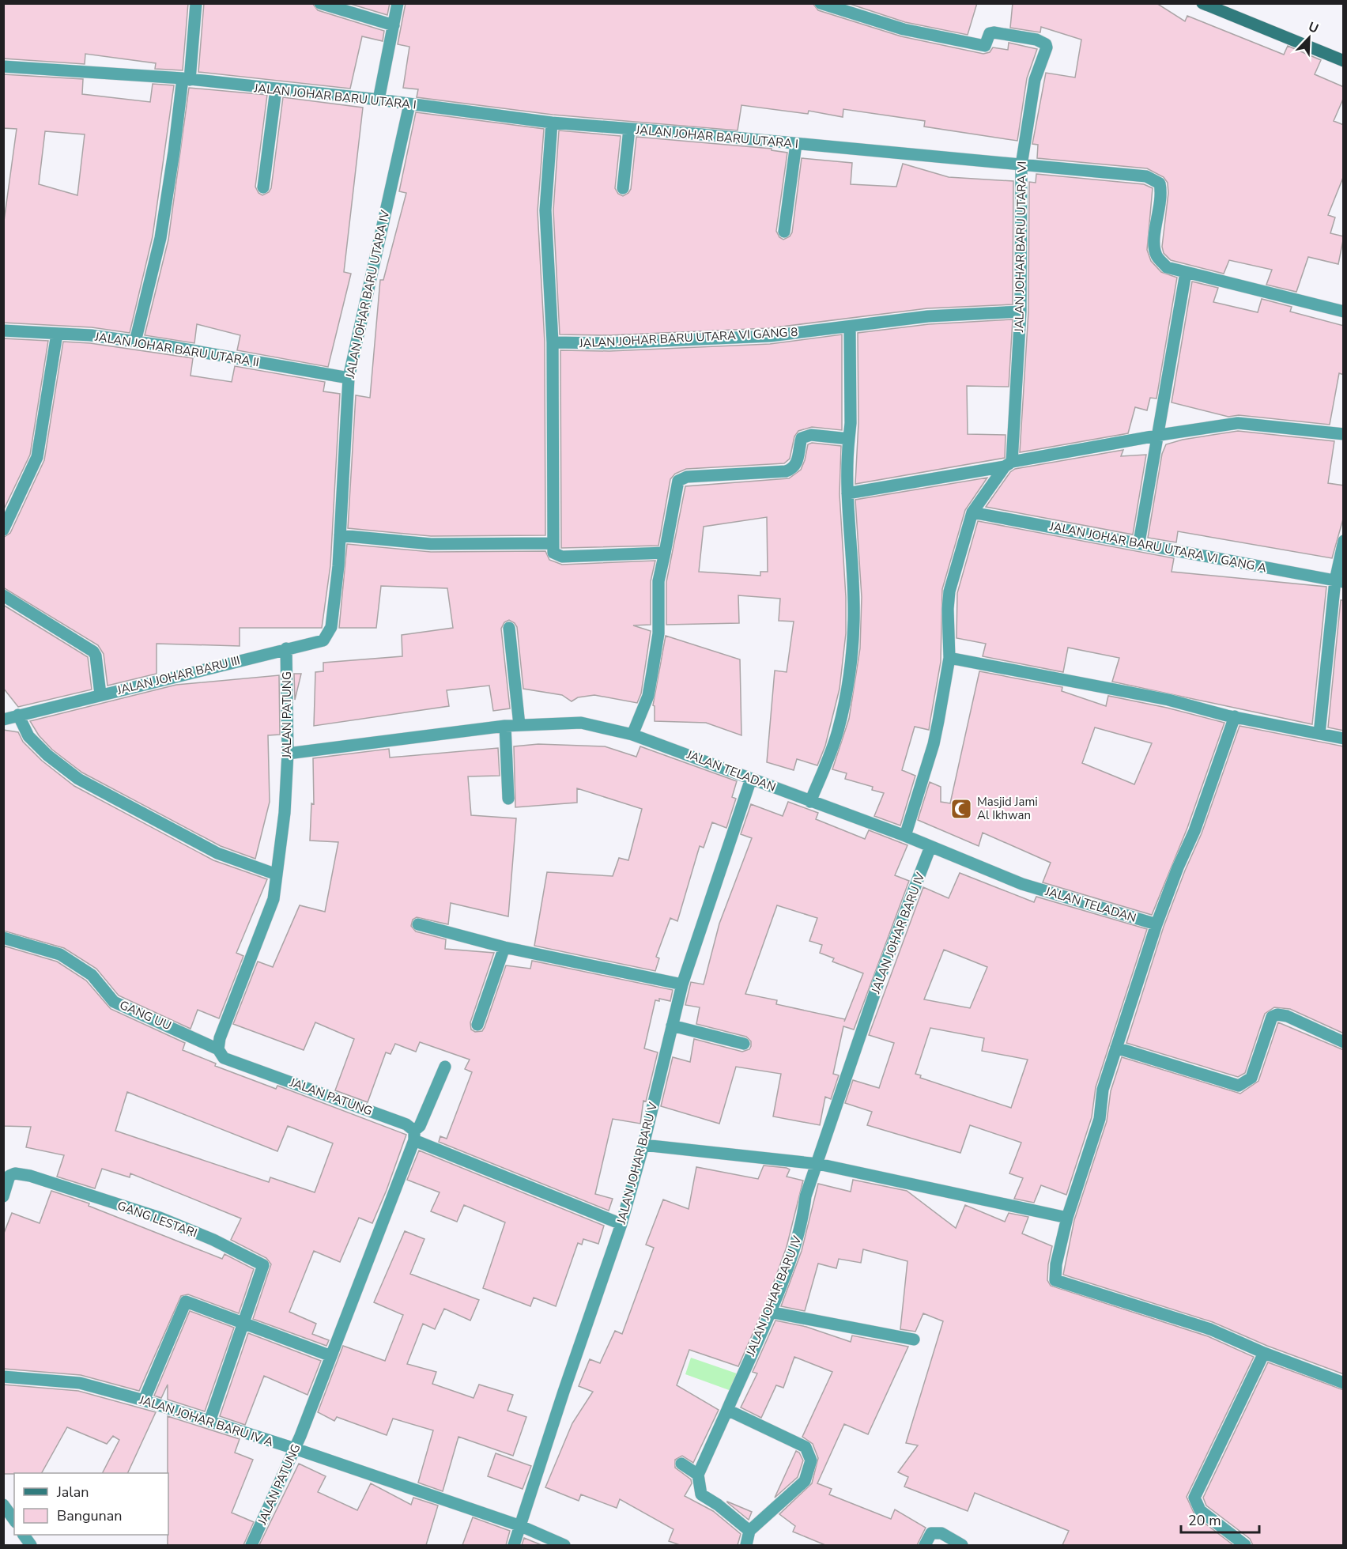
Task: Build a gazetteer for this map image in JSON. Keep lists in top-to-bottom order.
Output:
{
  "streets": {
    "street": [
      "JALAN JOHAR BARU UTARA I",
      "JALAN JOHAR BARU UTARA VI",
      "JALAN JOHAR BARU UTARA IV",
      "JALAN JOHAR BARU UTARA VI GANG 8",
      "JALAN JOHAR BARU UTARA II",
      "JALAN JOHAR BARU UTARA VI GANG A",
      "JALAN JOHAR BARU III",
      "JALAN PATUNG",
      "JALAN TELADAN",
      "JALAN JOHAR BARU IV",
      "GANG UU",
      "JALAN JOHAR BARU V",
      "GANG LESTARI",
      "JALAN JOHAR BARU IV A"
    ]
  },
  "crossings": [
    ["JALAN JOHAR BARU UTARA I", "JALAN JOHAR BARU UTARA VI"],
    ["JALAN JOHAR BARU UTARA I", "JALAN JOHAR BARU UTARA IV"],
    ["JALAN JOHAR BARU UTARA VI", "JALAN JOHAR BARU UTARA VI GANG 8"],
    ["JALAN JOHAR BARU UTARA IV", "JALAN JOHAR BARU UTARA II"],
    ["JALAN JOHAR BARU UTARA IV", "JALAN JOHAR BARU III"],
    ["JALAN JOHAR BARU III", "JALAN PATUNG"],
    ["JALAN PATUNG", "JALAN TELADAN"],
    ["JALAN PATUNG", "GANG UU"],
    ["JALAN PATUNG", "JALAN JOHAR BARU IV A"],
    ["JALAN TELADAN", "JALAN JOHAR BARU IV"],
    ["JALAN TELADAN", "JALAN JOHAR BARU V"],
    ["JALAN JOHAR BARU V", "JALAN JOHAR BARU IV A"],
    ["GANG LESTARI", "JALAN JOHAR BARU IV A"]
  ],
  "places": {
    "mosque": ["Masjid Jami Al Ikhwan"]
  },
  "legend": ["Jalan", "Bangunan"],
  "scale_bar": "20 m",
  "north": "top right"
}
